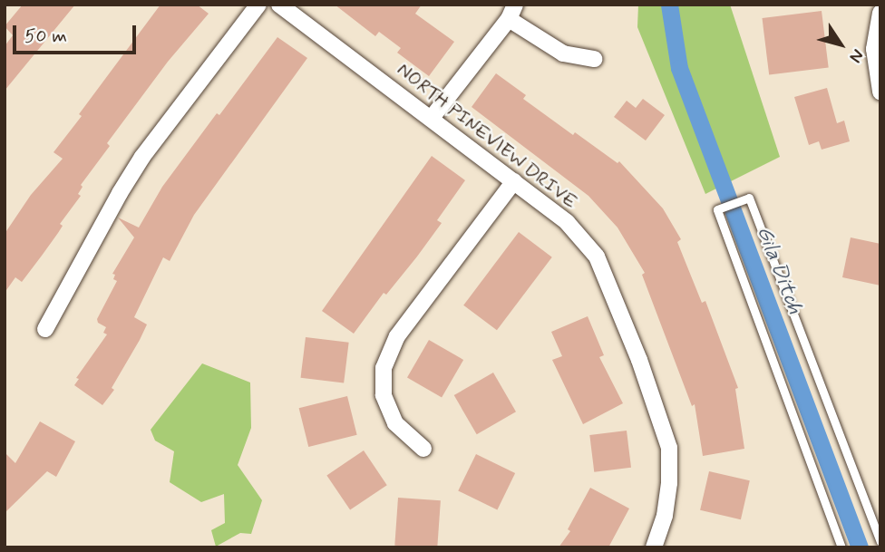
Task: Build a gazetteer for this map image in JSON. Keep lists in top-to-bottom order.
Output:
{
  "streets": {
    "street": ["NORTH PINEVIEW DRIVE"]
  },
  "water": ["Gila Ditch"],
  "scale_bar": "50 m",
  "north": "bottom right"
}
